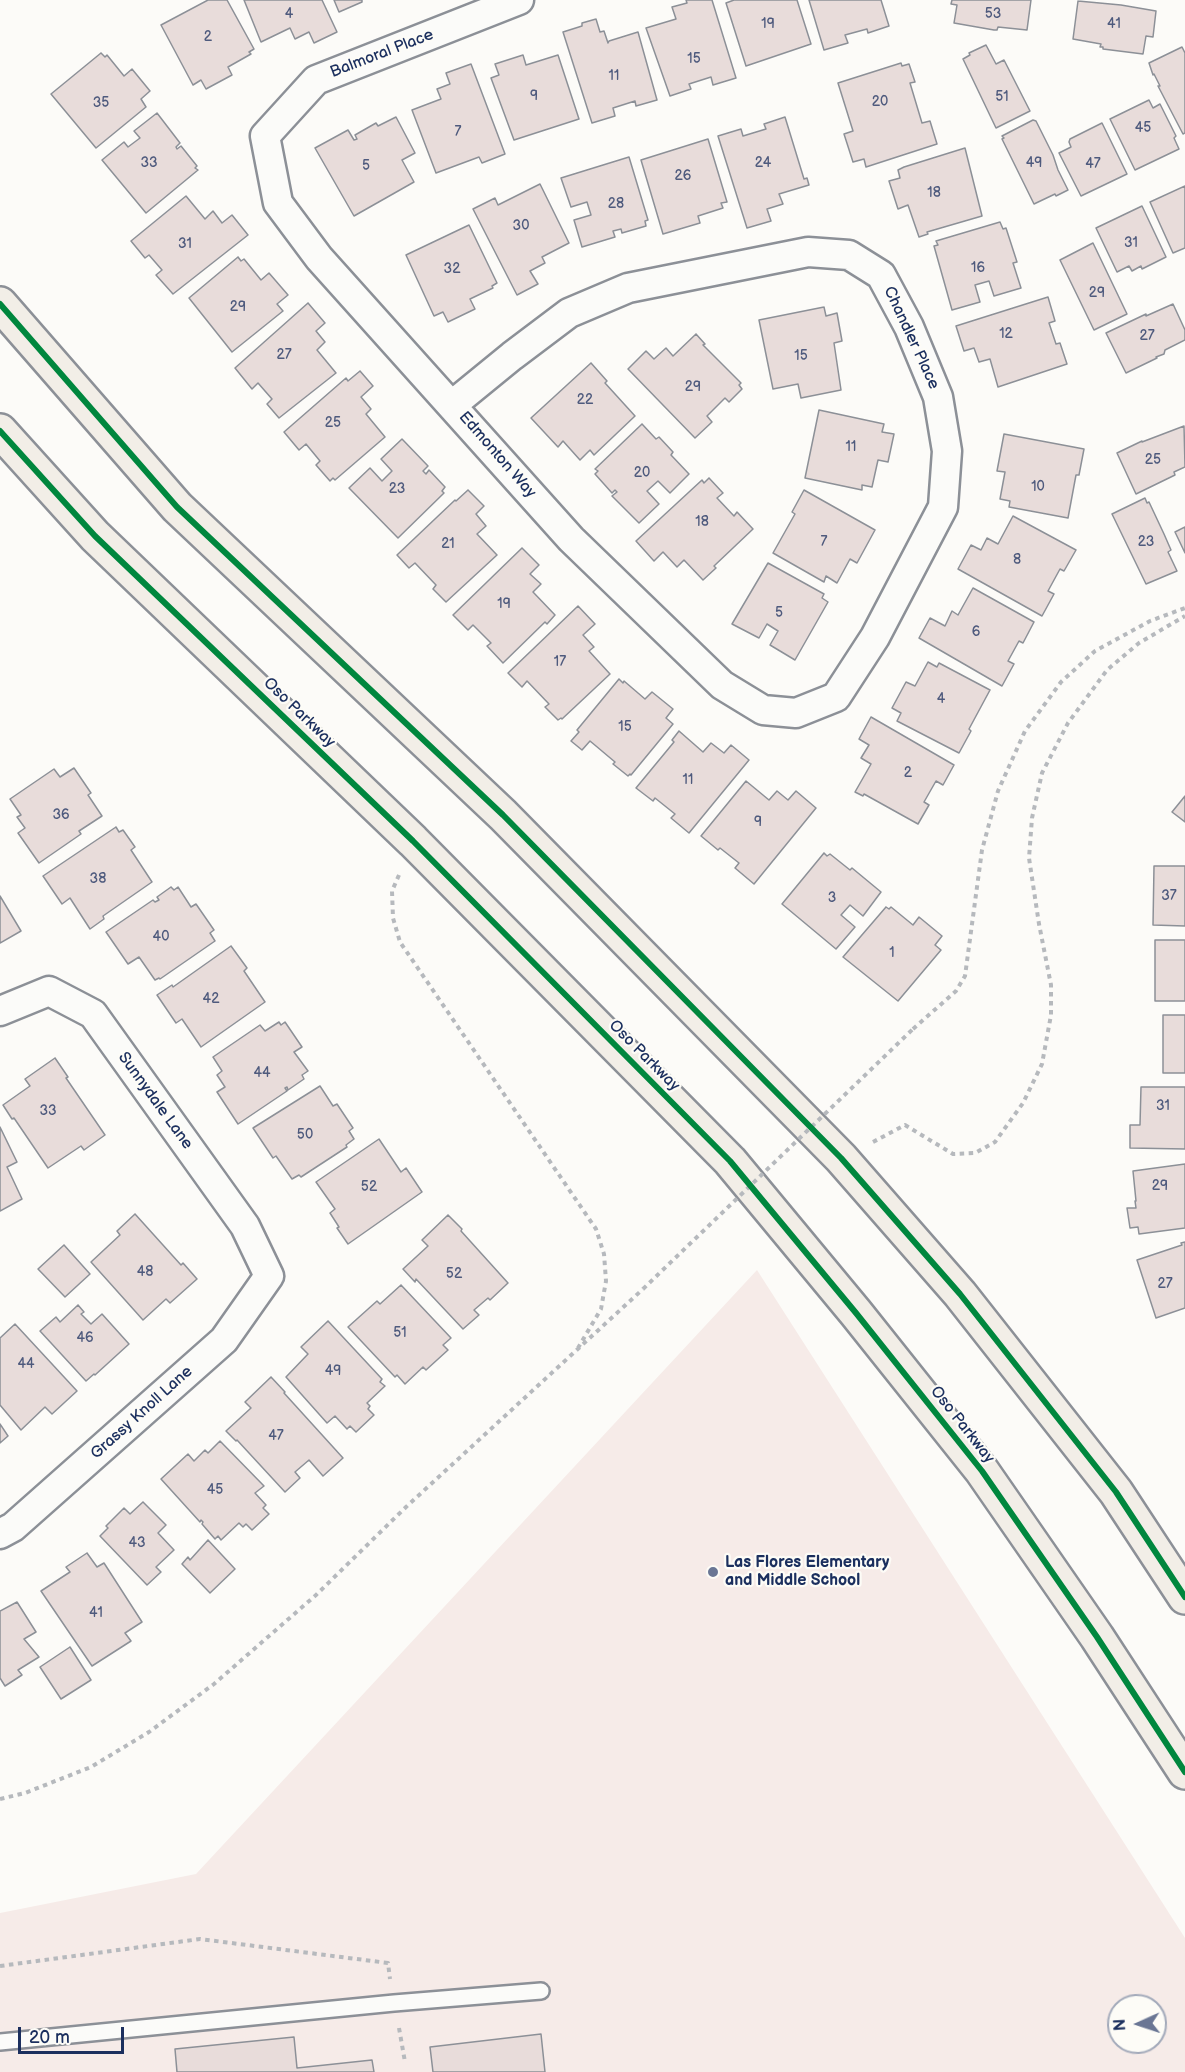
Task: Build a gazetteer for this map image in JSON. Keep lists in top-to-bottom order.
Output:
{
  "streets": {
    "main road": ["Oso Parkway"],
    "street": [
      "Balmoral Place",
      "Chandler Place",
      "Edmonton Way",
      "Sunnydale Lane",
      "Grassy Knoll Lane"
    ]
  },
  "crossings": [
    ["Balmoral Place", "Edmonton Way"],
    ["Chandler Place", "Edmonton Way"],
    ["Sunnydale Lane", "Grassy Knoll Lane"]
  ],
  "places": ["Las Flores Elementary and Middle School"],
  "house_numbers": [
    "4",
    "53",
    "19",
    "41",
    "2",
    "15",
    "11",
    "9",
    "51",
    "20",
    "35",
    "45",
    "7",
    "33",
    "24",
    "49",
    "47",
    "5",
    "26",
    "18",
    "28",
    "30",
    "31",
    "31",
    "16",
    "32",
    "29",
    "29",
    "12",
    "27",
    "27",
    "15",
    "29",
    "22",
    "25",
    "11",
    "25",
    "20",
    "10",
    "23",
    "18",
    "7",
    "23",
    "21",
    "8",
    "19",
    "5",
    "6",
    "17",
    "4",
    "15",
    "2",
    "11",
    "36",
    "9",
    "38",
    "37",
    "3",
    "40",
    "1",
    "42",
    "44",
    "31",
    "33",
    "50",
    "29",
    "52",
    "48",
    "52",
    "27",
    "51",
    "46",
    "44",
    "49",
    "47",
    "45",
    "43",
    "41"
  ],
  "scale_bar": "20 m",
  "north": "left"
}
